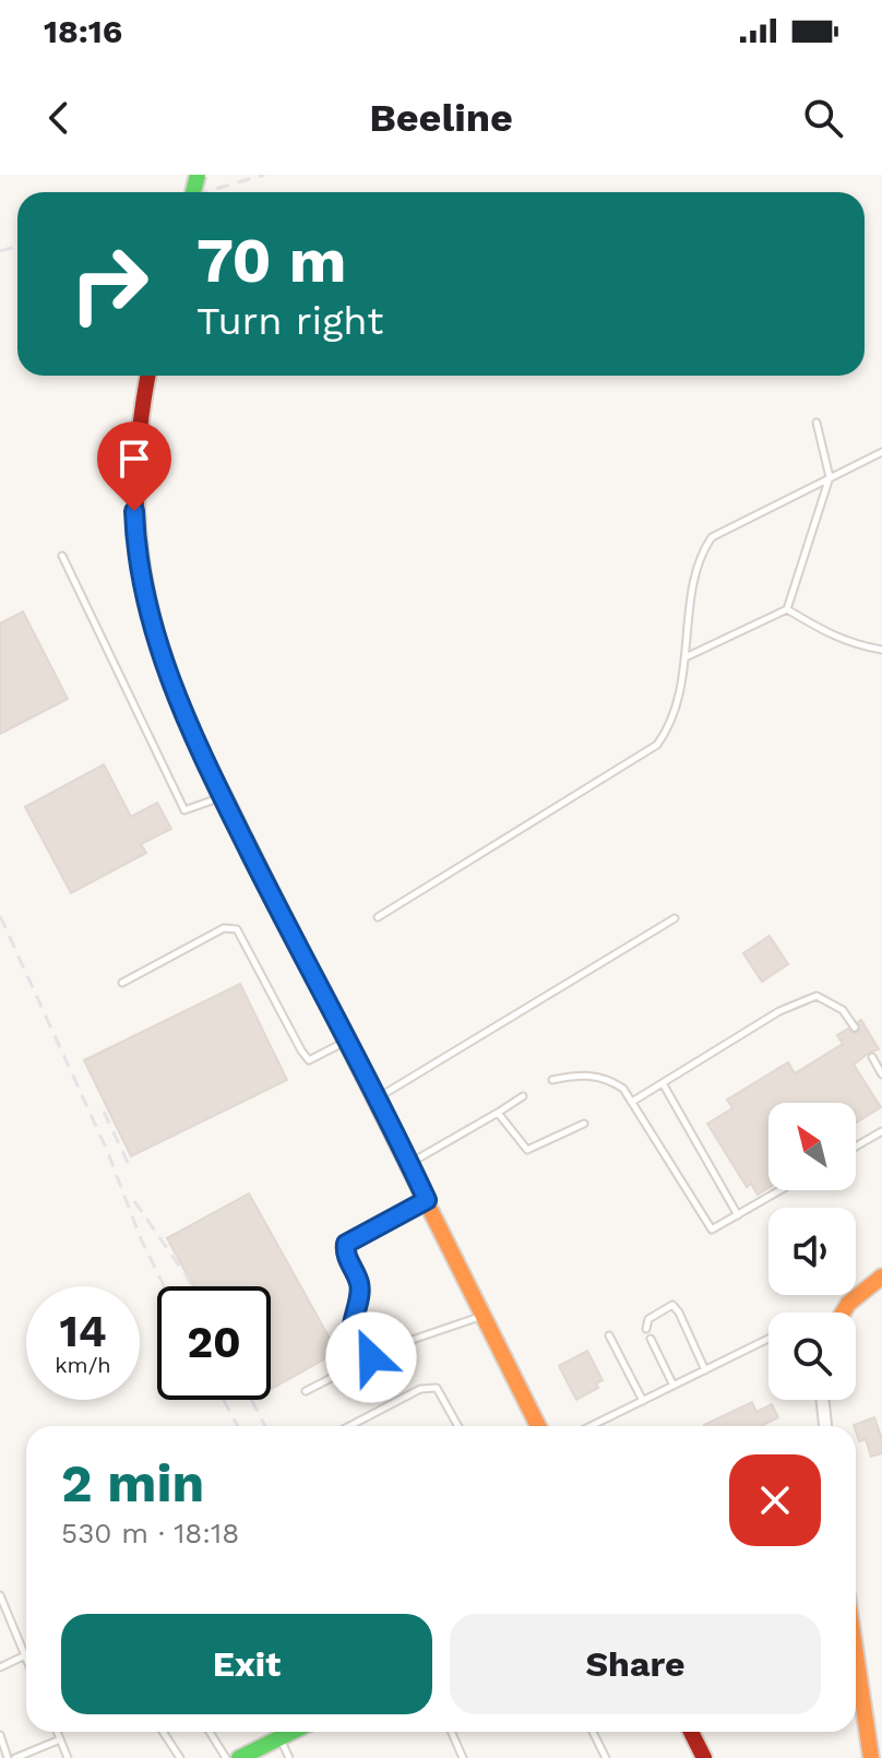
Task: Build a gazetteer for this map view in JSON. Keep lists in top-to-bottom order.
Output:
{
  "north": "top left",
  "page": {
    "status": "18:16",
    "header": "Beeline",
    "turn": ["70 m", "Turn right"],
    "speed": "14 km/h",
    "limit": "20",
    "heading": ["2 min", "530 m · 18:18"],
    "buttons": ["Exit", "Share"]
  }
}
